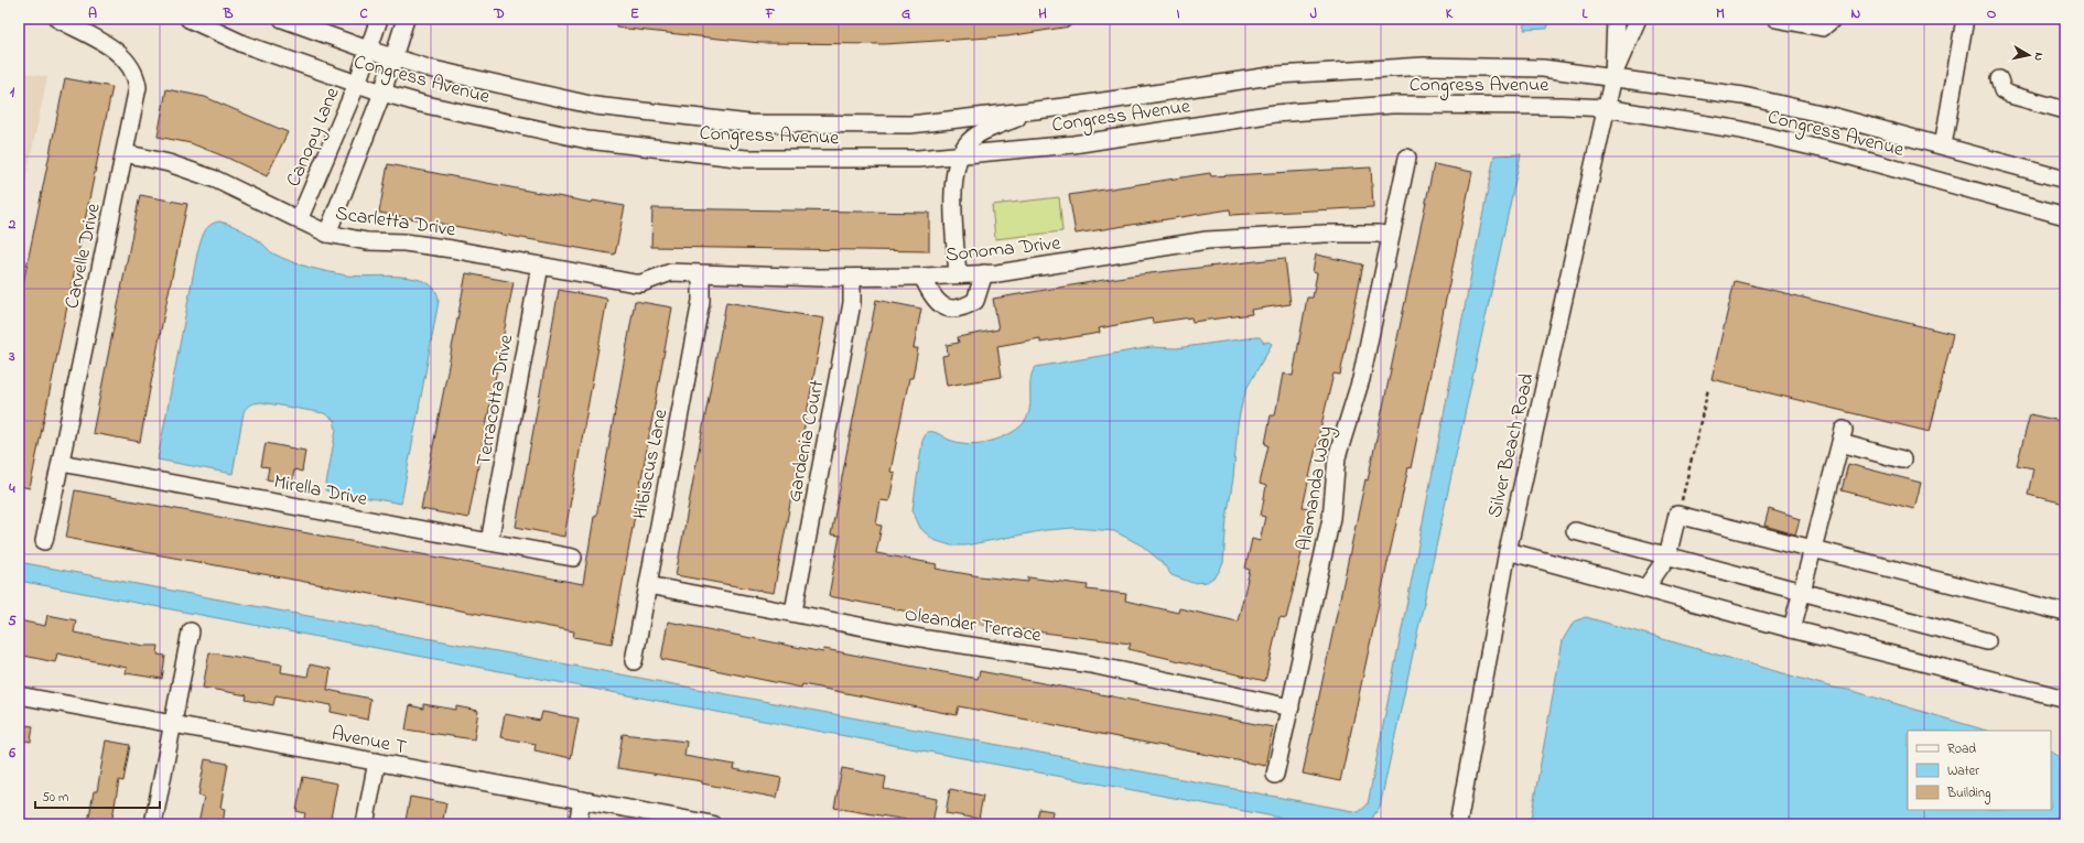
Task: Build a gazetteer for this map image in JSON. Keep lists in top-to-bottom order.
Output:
{
  "streets": {
    "street": [
      "Congress Avenue",
      "Canopy Lane",
      "Scarletta Drive",
      "Sonoma Drive",
      "Carvelle Drive",
      "Terracotta Drive",
      "Gardenia Court",
      "Silver Beach Road",
      "Hibiscus Lane",
      "Alamanda Way",
      "Mirella Drive",
      "Oleander Terrace",
      "Avenue T"
    ]
  },
  "crossings": [
    ["Congress Avenue", "Canopy Lane"],
    ["Congress Avenue", "Silver Beach Road"],
    ["Canopy Lane", "Scarletta Drive"],
    ["Scarletta Drive", "Sonoma Drive"],
    ["Scarletta Drive", "Carvelle Drive"],
    ["Scarletta Drive", "Terracotta Drive"],
    ["Sonoma Drive", "Gardenia Court"],
    ["Sonoma Drive", "Hibiscus Lane"],
    ["Sonoma Drive", "Alamanda Way"],
    ["Carvelle Drive", "Mirella Drive"],
    ["Terracotta Drive", "Mirella Drive"],
    ["Gardenia Court", "Oleander Terrace"],
    ["Hibiscus Lane", "Oleander Terrace"],
    ["Alamanda Way", "Oleander Terrace"]
  ],
  "legend": ["Road", "Water", "Building"],
  "scale_bar": "50 m",
  "north": "right",
  "grid": {
    "columns": [
      "A",
      "B",
      "C",
      "D",
      "E",
      "F",
      "G",
      "H",
      "I",
      "J",
      "K",
      "L",
      "M",
      "N",
      "O"
    ],
    "rows": [
      "1",
      "2",
      "3",
      "4",
      "5",
      "6"
    ]
  }
}
